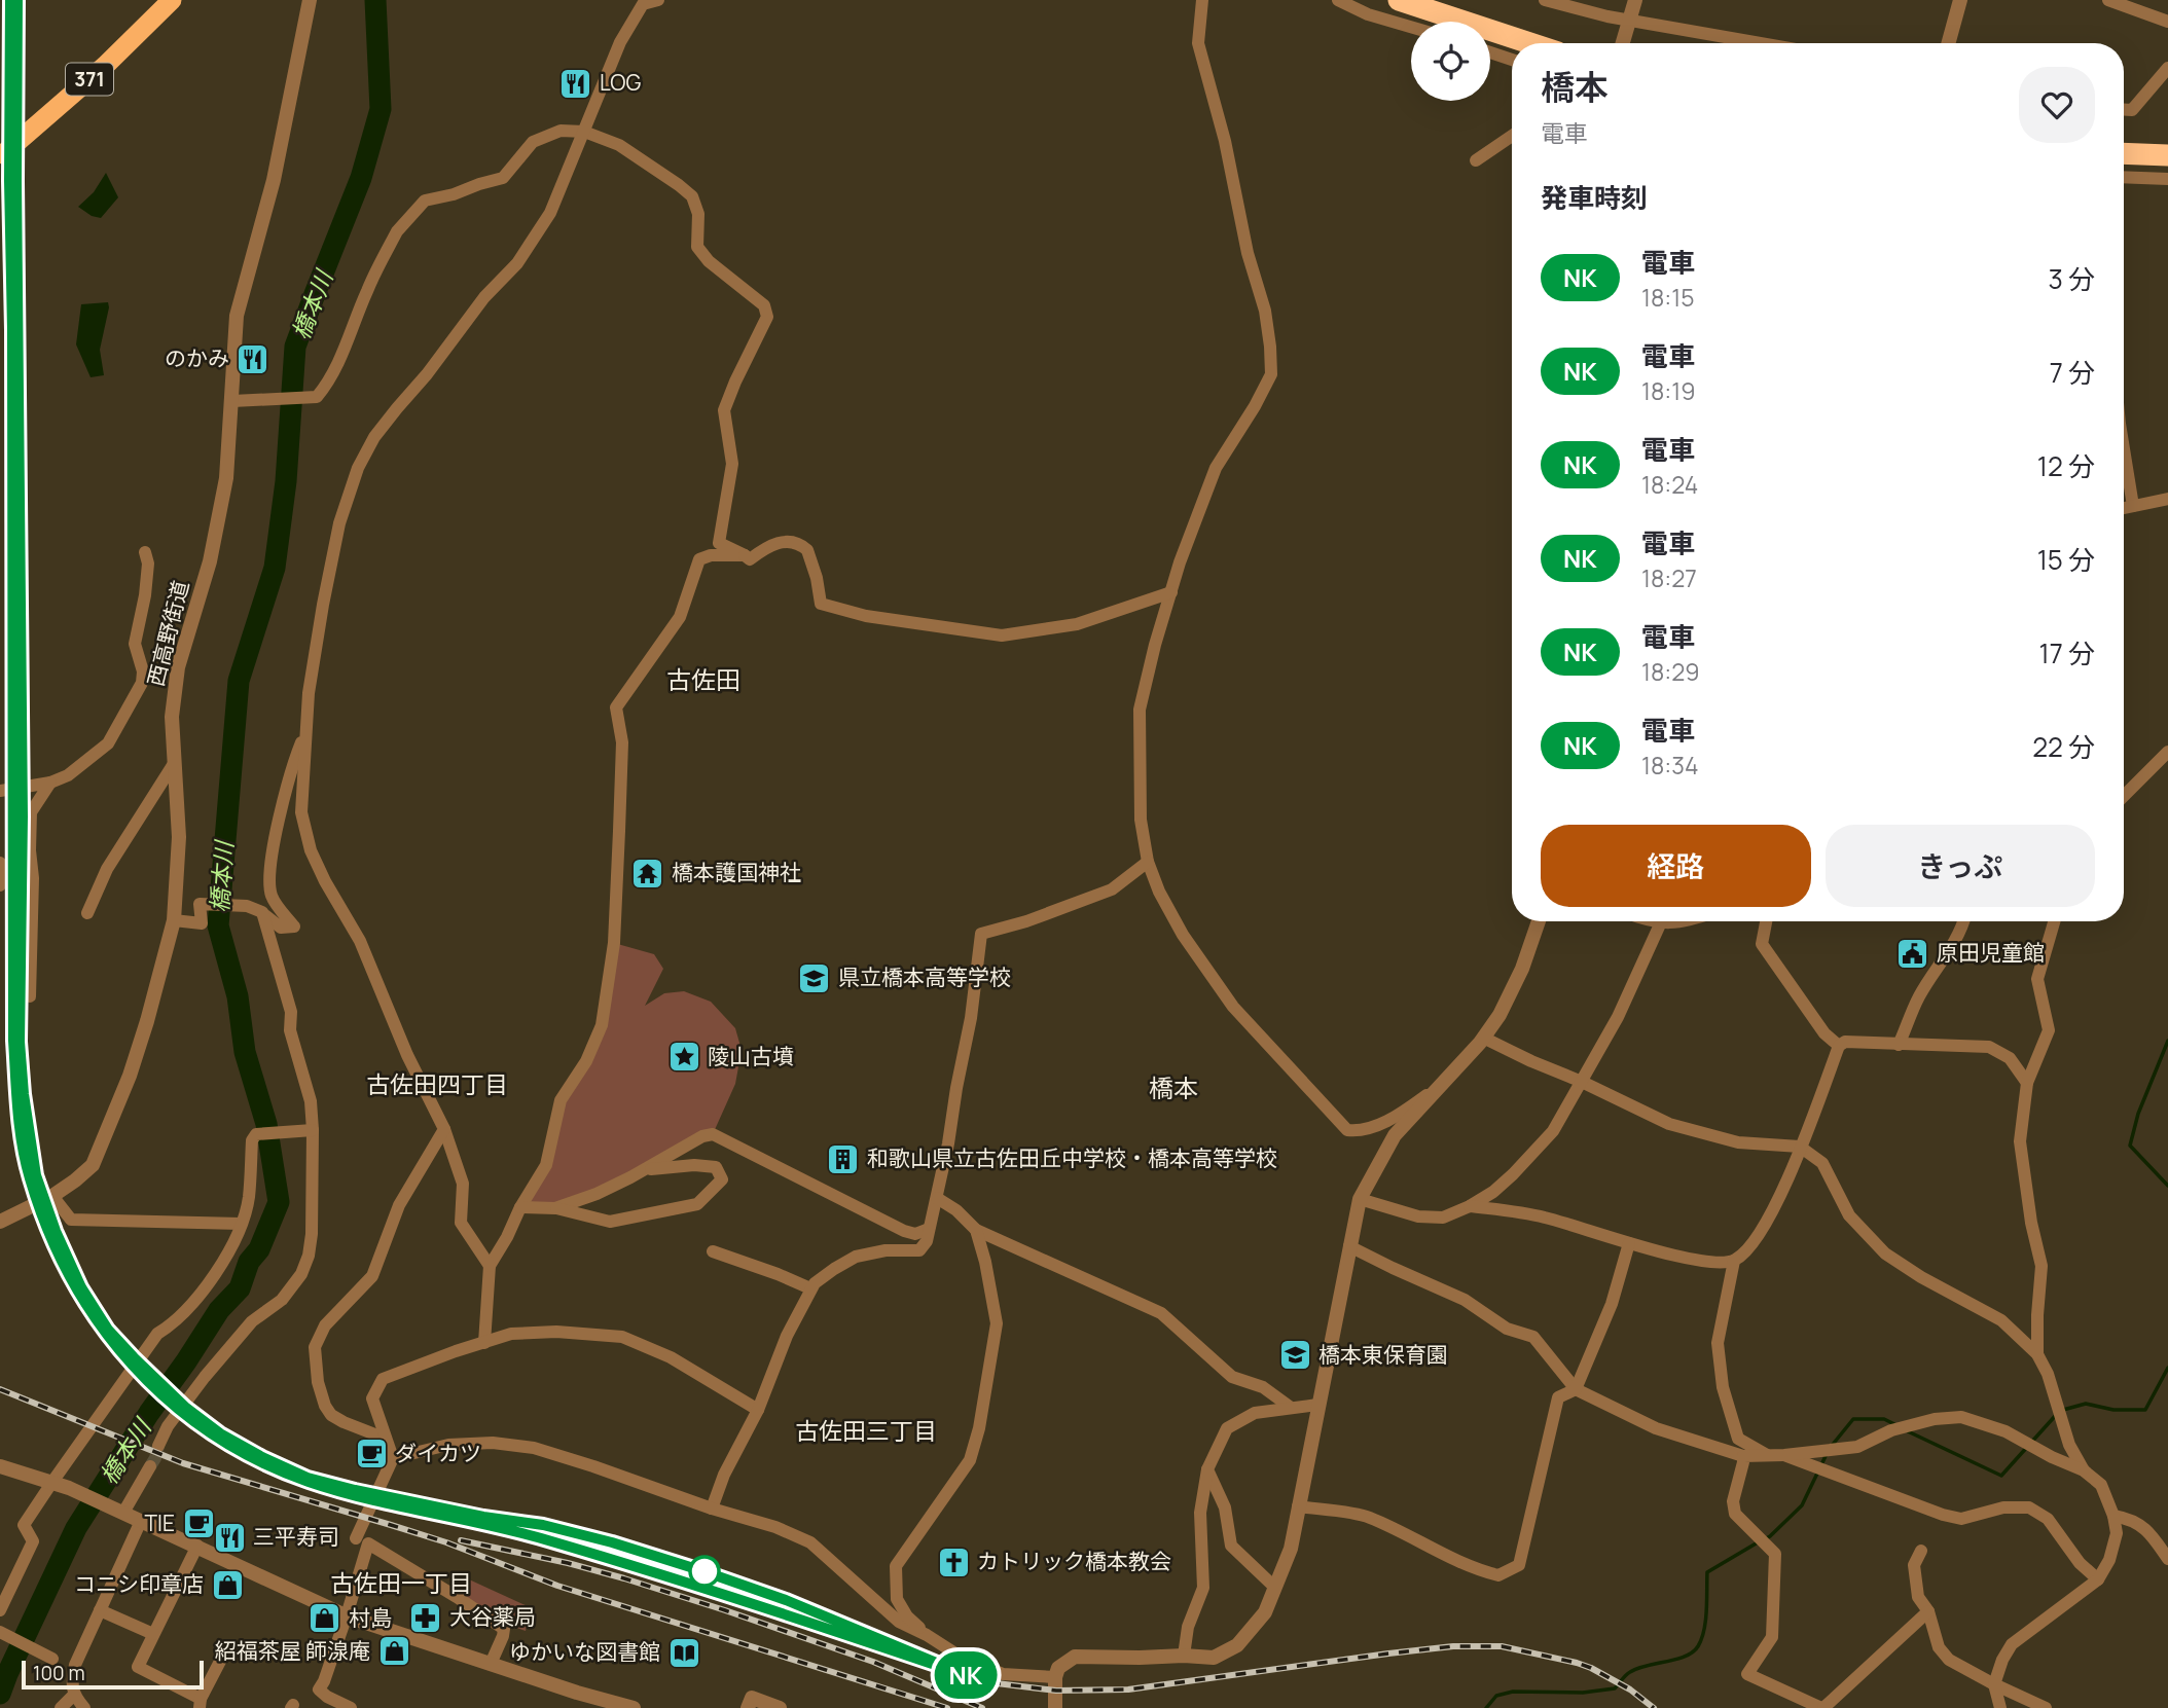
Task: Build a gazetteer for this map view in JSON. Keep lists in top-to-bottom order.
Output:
{
  "streets": {
    "highway": ["371"],
    "street": ["西高野街道"]
  },
  "districts": [
    "古佐田",
    "古佐田四丁目",
    "橋本",
    "古佐田三丁目",
    "古佐田一丁目"
  ],
  "water": ["橋本川"],
  "places": {
    "restaurant": ["LOG", "のかみ", "三平寿司"],
    "temple": ["橋本護国神社"],
    "public building": ["原田児童館"],
    "school or university": ["県立橋本高等学校", "橋本東保育園"],
    "place": ["陵山古墳"],
    "building": ["和歌山県立古佐田丘中学校・橋本高等学校"],
    "cafe": ["ダイカツ", "TIE"],
    "church": ["カトリック橋本教会"],
    "shop": ["コニシ印章店", "村島", "紹福茶屋 師湶庵"],
    "pharmacy": ["大谷薬局"],
    "library": ["ゆかいな図書館"]
  },
  "scale_bar": "100 m",
  "page": {
    "on_map": "NK",
    "heading": [
      ["橋本", "電車"],
      "発車時刻"
    ],
    "list": [
      {
        "mark": "NK",
        "name": "電車",
        "note": "18:15",
        "value": "3 分"
      },
      {
        "mark": "NK",
        "name": "電車",
        "note": "18:19",
        "value": "7 分"
      },
      {
        "mark": "NK",
        "name": "電車",
        "note": "18:24",
        "value": "12 分"
      },
      {
        "mark": "NK",
        "name": "電車",
        "note": "18:27",
        "value": "15 分"
      },
      {
        "mark": "NK",
        "name": "電車",
        "note": "18:29",
        "value": "17 分"
      },
      {
        "mark": "NK",
        "name": "電車",
        "note": "18:34",
        "value": "22 分"
      }
    ],
    "buttons": ["経路", "きっぷ"],
    "scale": "100 m"
  }
}
